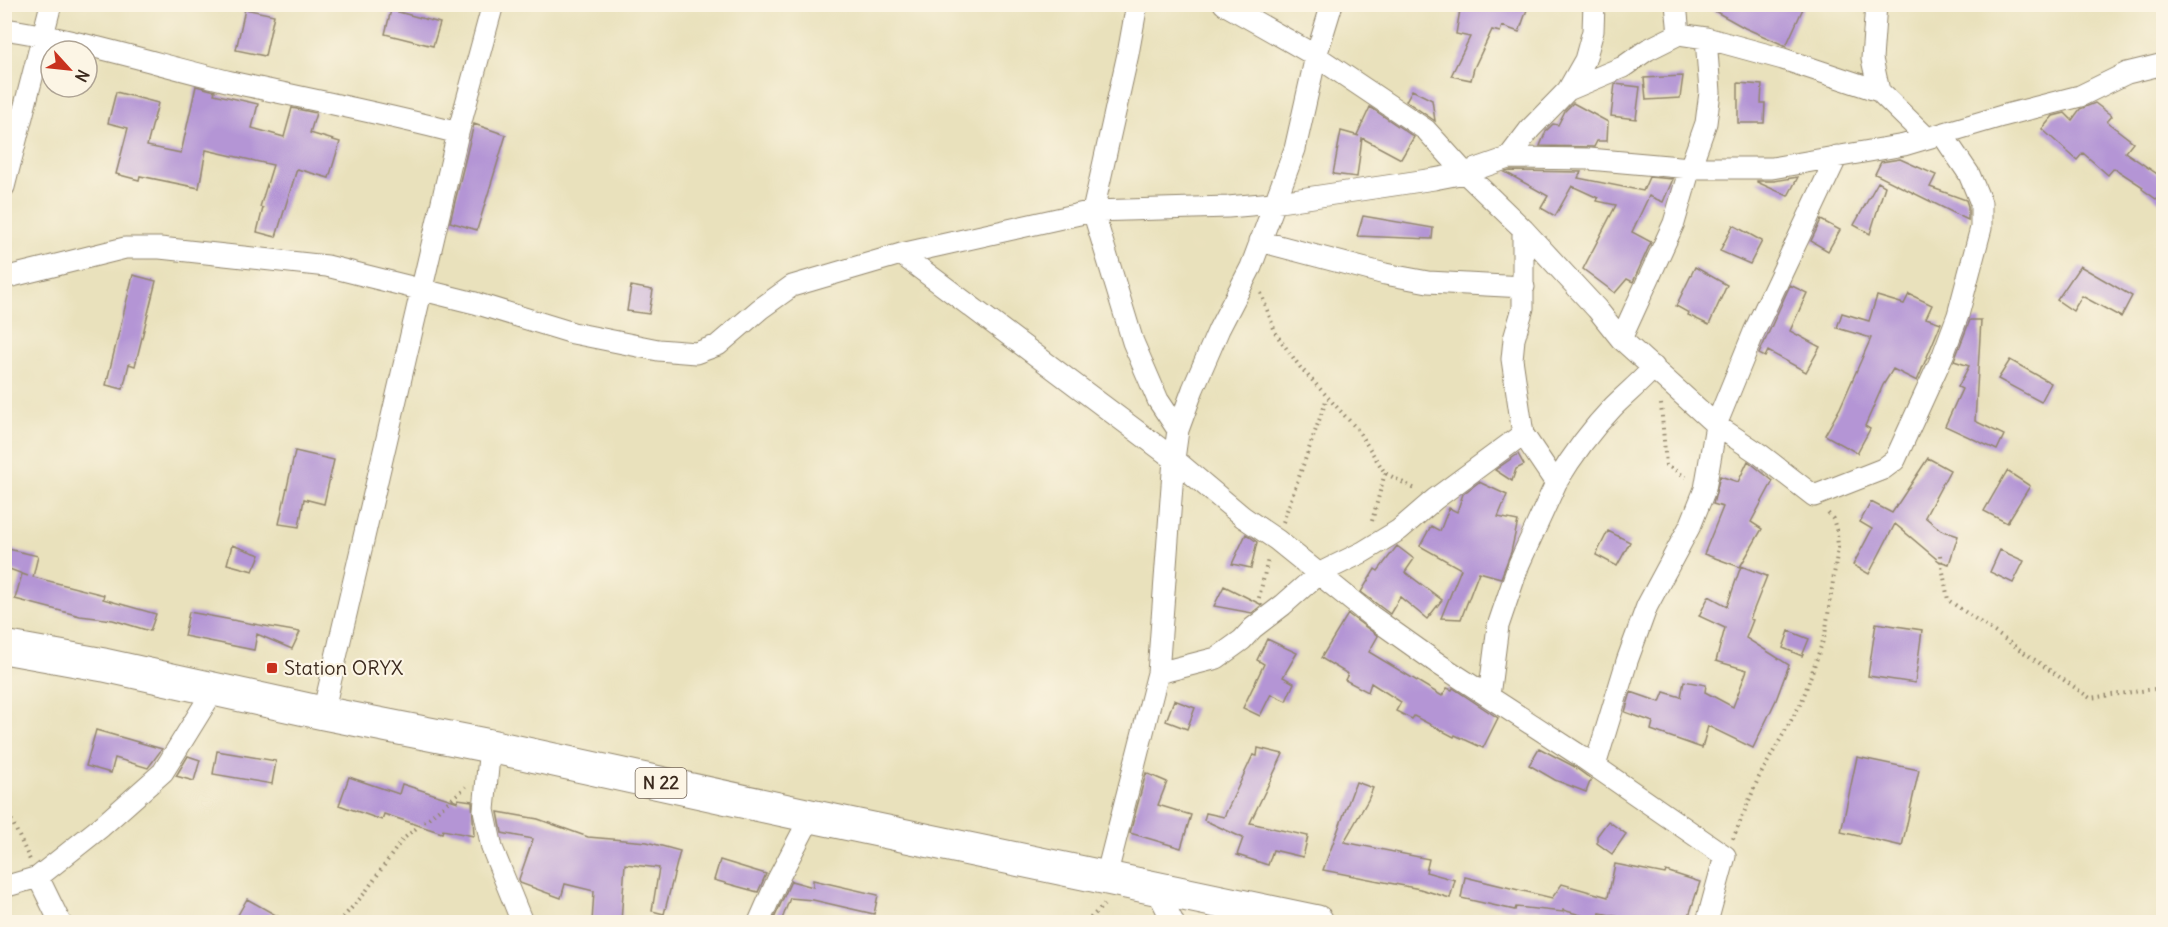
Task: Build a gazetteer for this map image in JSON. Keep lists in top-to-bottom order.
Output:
{
  "streets": {
    "main road": ["N 22"]
  },
  "places": {
    "transit": ["Station ORYX"]
  },
  "north": "bottom right"
}
